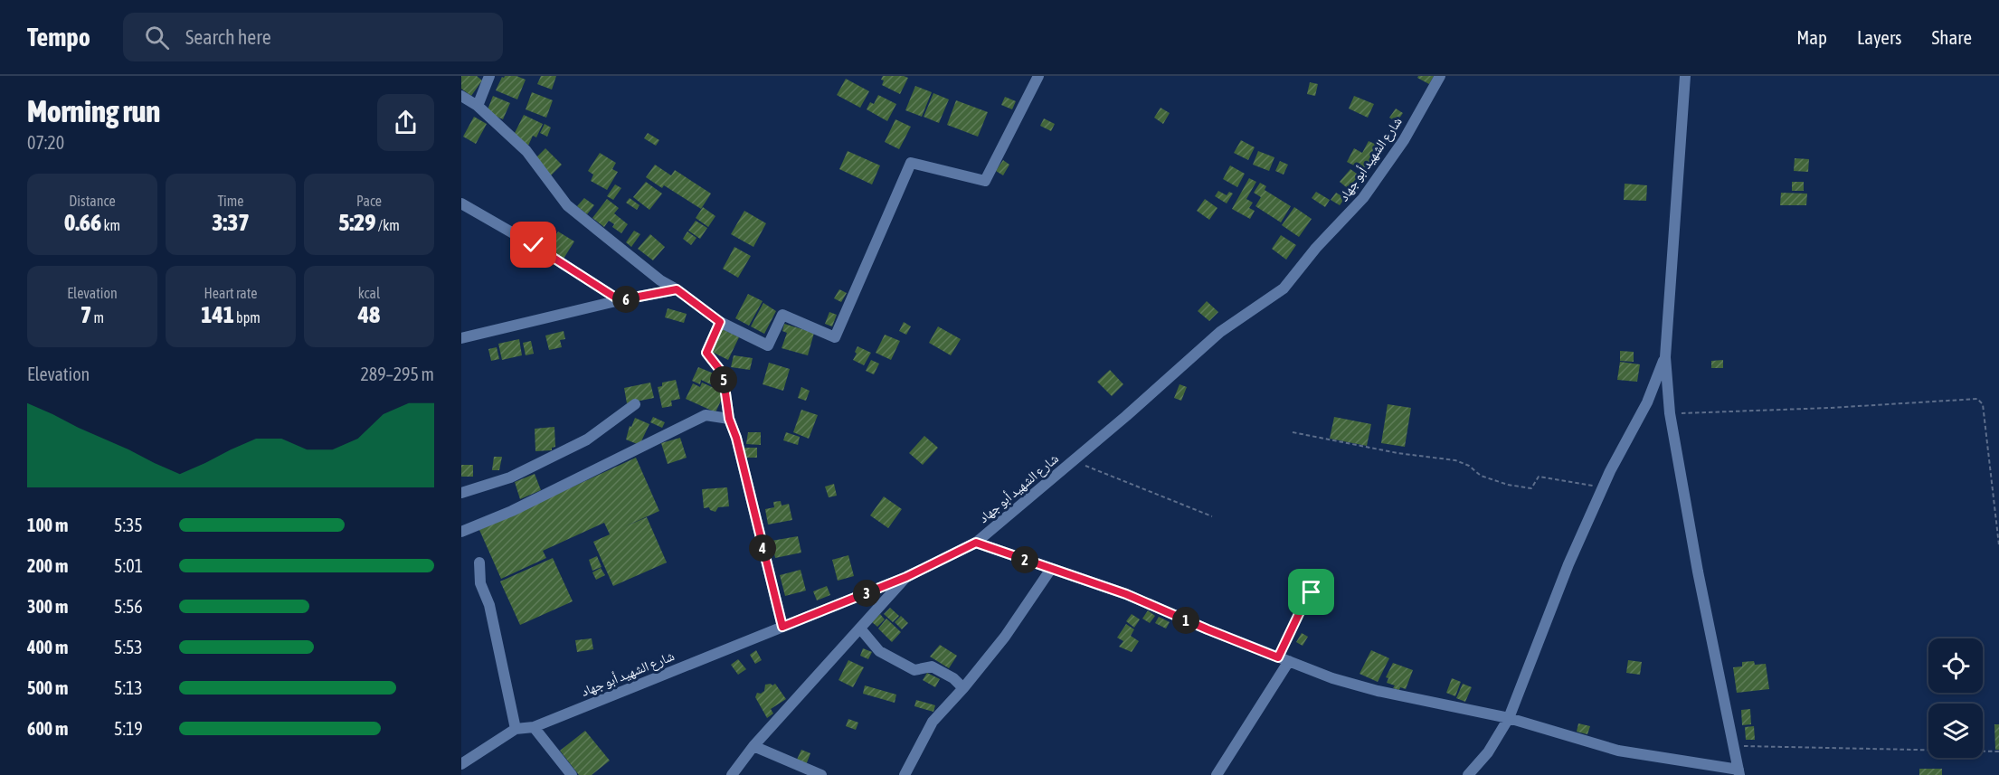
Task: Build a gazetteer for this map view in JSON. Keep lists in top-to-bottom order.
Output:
{
  "streets": {
    "street": ["شارع الشهيد أبو جهاد"]
  },
  "page": {
    "header": "Tempo",
    "search": "Search here",
    "nav": ["Map", "Layers", "Share"],
    "heading": ["Morning run", "07:20"],
    "stats": [
      ["Distance", "0.66 km"],
      ["Time", "3:37"],
      ["Pace", "5:29 /km"],
      ["Elevation", "7 m"],
      ["Heart rate", "141 bpm"],
      ["kcal", "48"]
    ],
    "pins": [
      "6",
      "5",
      "4",
      "2",
      "3",
      "1"
    ],
    "chart": ["Elevation", "289–295 m"],
    "list": [
      {
        "name": "100 m",
        "note": "5:35"
      },
      {
        "name": "200 m",
        "note": "5:01"
      },
      {
        "name": "300 m",
        "note": "5:56"
      },
      {
        "name": "400 m",
        "note": "5:53"
      },
      {
        "name": "500 m",
        "note": "5:13"
      },
      {
        "name": "600 m",
        "note": "5:19"
      }
    ]
  }
}
